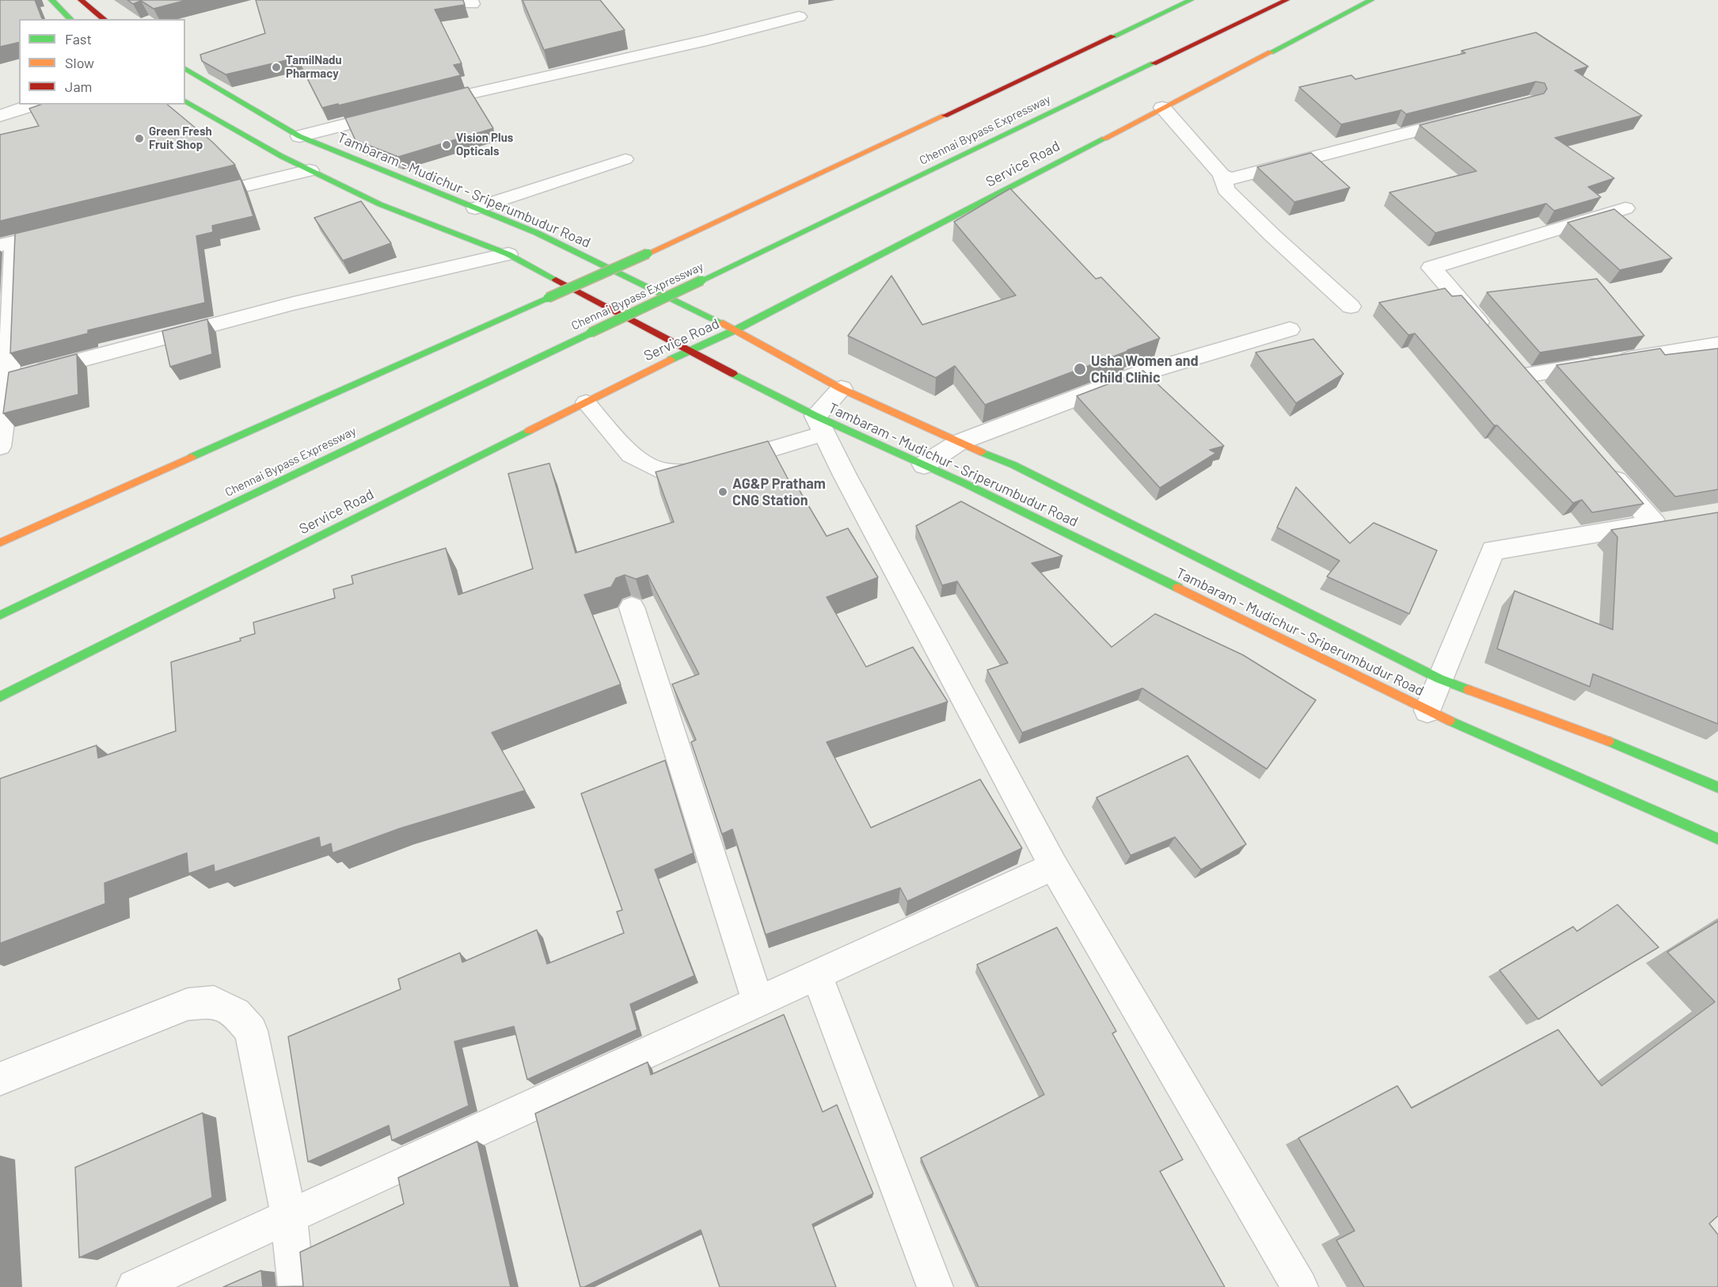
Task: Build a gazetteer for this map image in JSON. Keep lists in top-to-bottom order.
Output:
{
  "streets": {
    "main road": ["Chennai Bypass Expressway", "Service Road", "Tambaram - Mudichur - Sriperumbudur Road"]
  },
  "crossings": [
    ["Service Road", "Tambaram - Mudichur - Sriperumbudur Road"]
  ],
  "places": [
    "TamilNadu Pharmacy",
    "Green Fresh Fruit Shop",
    "Vision Plus Opticals",
    "Usha Women and Child Clinic",
    "AG&P Pratham CNG Station"
  ],
  "legend": ["Fast", "Slow", "Jam"]
}
